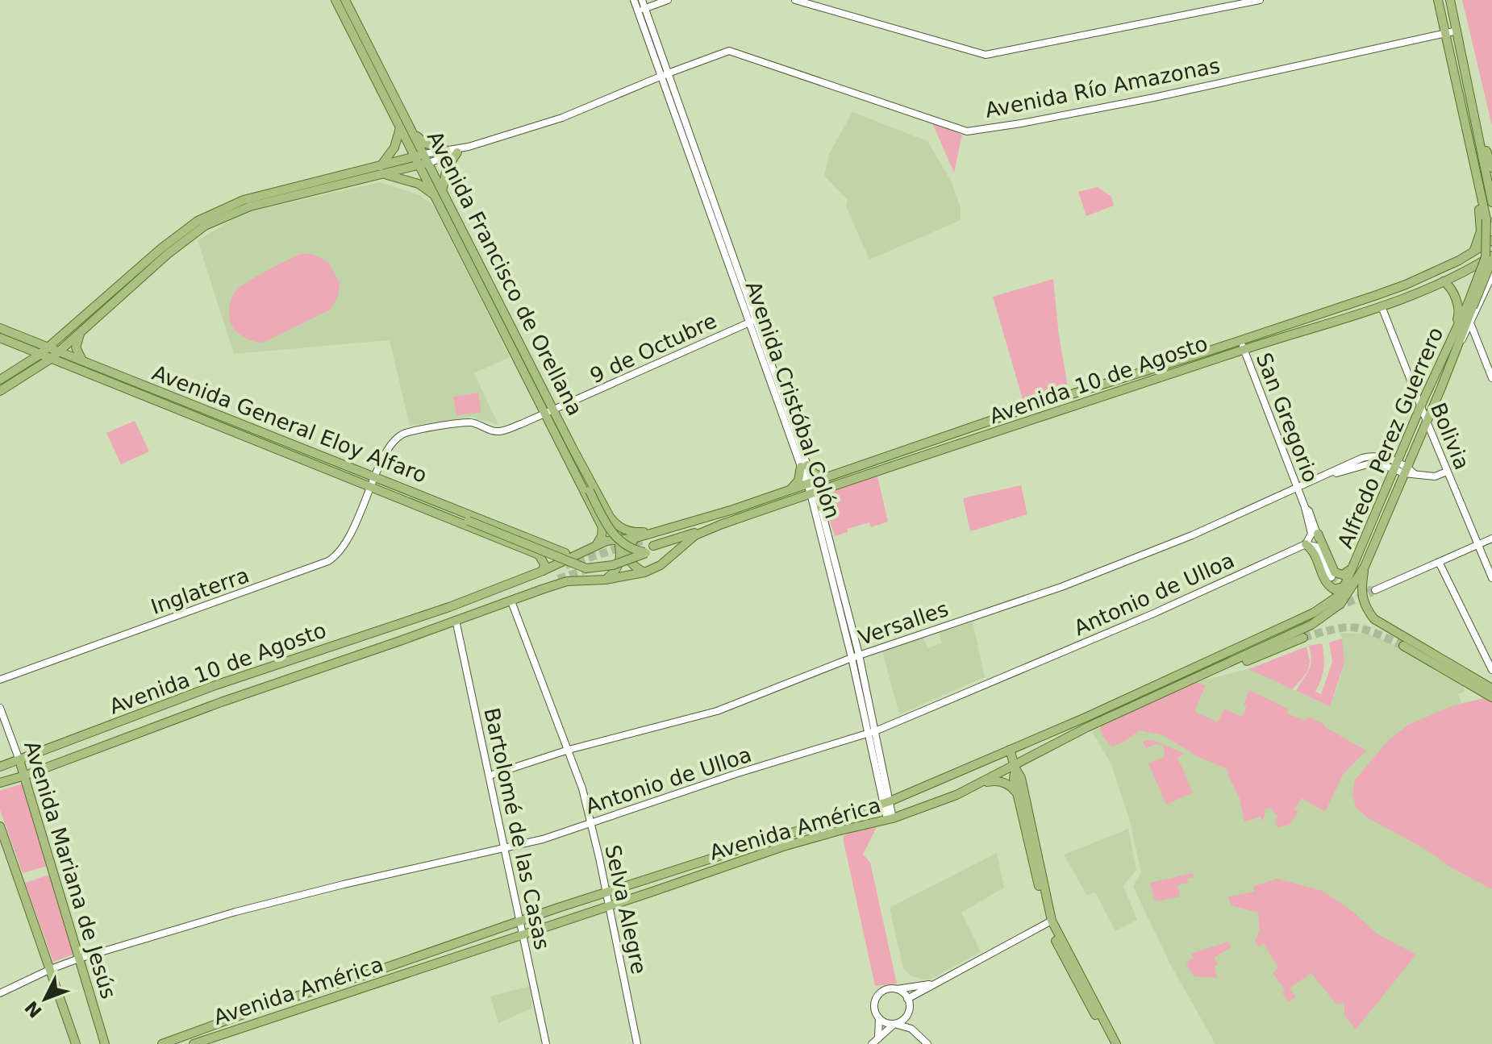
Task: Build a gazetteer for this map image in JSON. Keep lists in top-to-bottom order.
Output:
{
  "streets": {
    "main road": [
      "Avenida Río Amazonas",
      "Avenida Francisco de Orellana",
      "Avenida 10 de Agosto",
      "Avenida General Eloy Alfaro",
      "Alfredo Perez Guerrero",
      "Avenida América",
      "Avenida Mariana de Jesús"
    ],
    "street": [
      "9 de Octubre",
      "Avenida Cristóbal Colón",
      "San Gregorio",
      "Bolivia",
      "Inglaterra",
      "Antonio de Ulloa",
      "Versalles",
      "Bartolomé de las Casas",
      "Selva Alegre"
    ]
  },
  "crossings": [
    ["Avenida Río Amazonas", "Avenida Francisco de Orellana"],
    ["Avenida Río Amazonas", "Avenida Cristóbal Colón"],
    ["Avenida Río Amazonas", "Avenida General Eloy Alfaro"],
    ["Avenida Francisco de Orellana", "9 de Octubre"],
    ["Avenida Francisco de Orellana", "Avenida 10 de Agosto"],
    ["9 de Octubre", "Avenida Cristóbal Colón"],
    ["9 de Octubre", "Avenida General Eloy Alfaro"],
    ["9 de Octubre", "Inglaterra"],
    ["Avenida 10 de Agosto", "Avenida Cristóbal Colón"],
    ["Avenida 10 de Agosto", "San Gregorio"],
    ["Avenida 10 de Agosto", "Bolivia"],
    ["Avenida 10 de Agosto", "Bartolomé de las Casas"],
    ["Avenida 10 de Agosto", "Avenida Mariana de Jesús"],
    ["Avenida 10 de Agosto", "Selva Alegre"],
    ["Avenida Cristóbal Colón", "Antonio de Ulloa"],
    ["Avenida Cristóbal Colón", "Versalles"],
    ["Avenida Cristóbal Colón", "Avenida América"],
    ["San Gregorio", "Antonio de Ulloa"],
    ["San Gregorio", "Versalles"],
    ["Avenida General Eloy Alfaro", "Inglaterra"],
    ["Bolivia", "Alfredo Perez Guerrero"],
    ["Bolivia", "Versalles"],
    ["Alfredo Perez Guerrero", "Versalles"],
    ["Alfredo Perez Guerrero", "Avenida América"],
    ["Antonio de Ulloa", "Bartolomé de las Casas"],
    ["Antonio de Ulloa", "Avenida Mariana de Jesús"],
    ["Antonio de Ulloa", "Selva Alegre"],
    ["Versalles", "Bartolomé de las Casas"],
    ["Versalles", "Selva Alegre"],
    ["Bartolomé de las Casas", "Avenida América"],
    ["Avenida América", "Selva Alegre"]
  ],
  "north": "bottom left"
}
